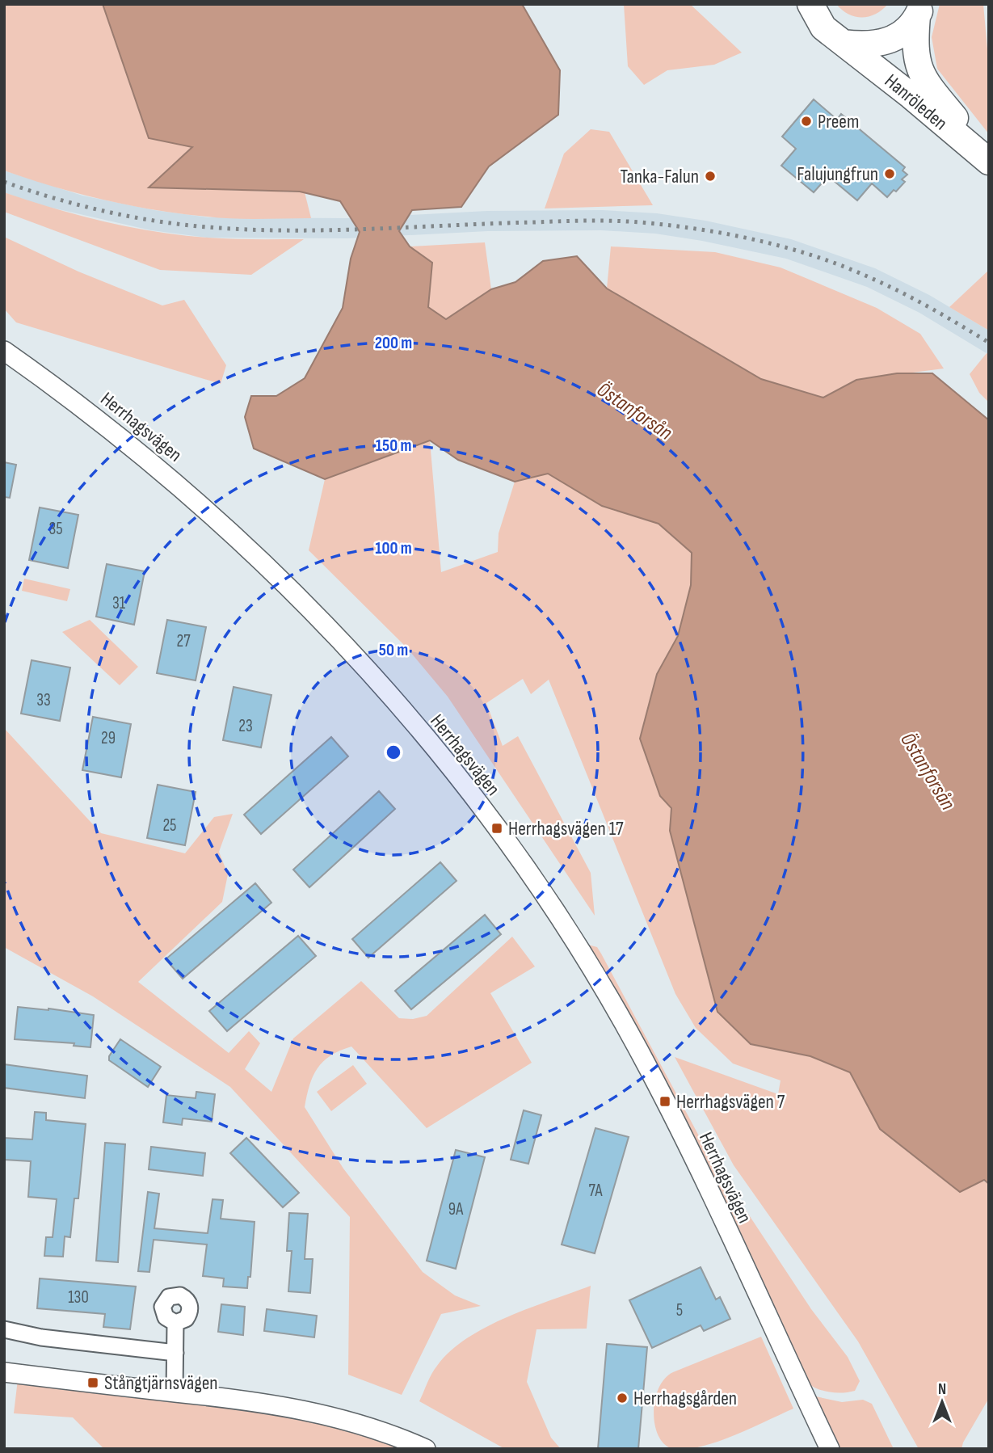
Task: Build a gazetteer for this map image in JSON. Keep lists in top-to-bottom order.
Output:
{
  "streets": {
    "highway": ["Hanröleden"],
    "street": ["Herrhagsvägen"]
  },
  "water": ["Östanforsån"],
  "places": {
    "other": [
      "Preem",
      "Falujungfrun",
      "Tanka-Falun",
      "Herrhagsgården"
    ],
    "transit": ["Herrhagsvägen 17", "Herrhagsvägen 7", "Stångtjärnsvägen"]
  },
  "house_numbers": [
    "35",
    "31",
    "27",
    "33",
    "23",
    "29",
    "25",
    "7A",
    "9A",
    "130",
    "5"
  ],
  "north": "top",
  "rings": [
    "200 m",
    "150 m",
    "100 m",
    "50 m"
  ]
}
